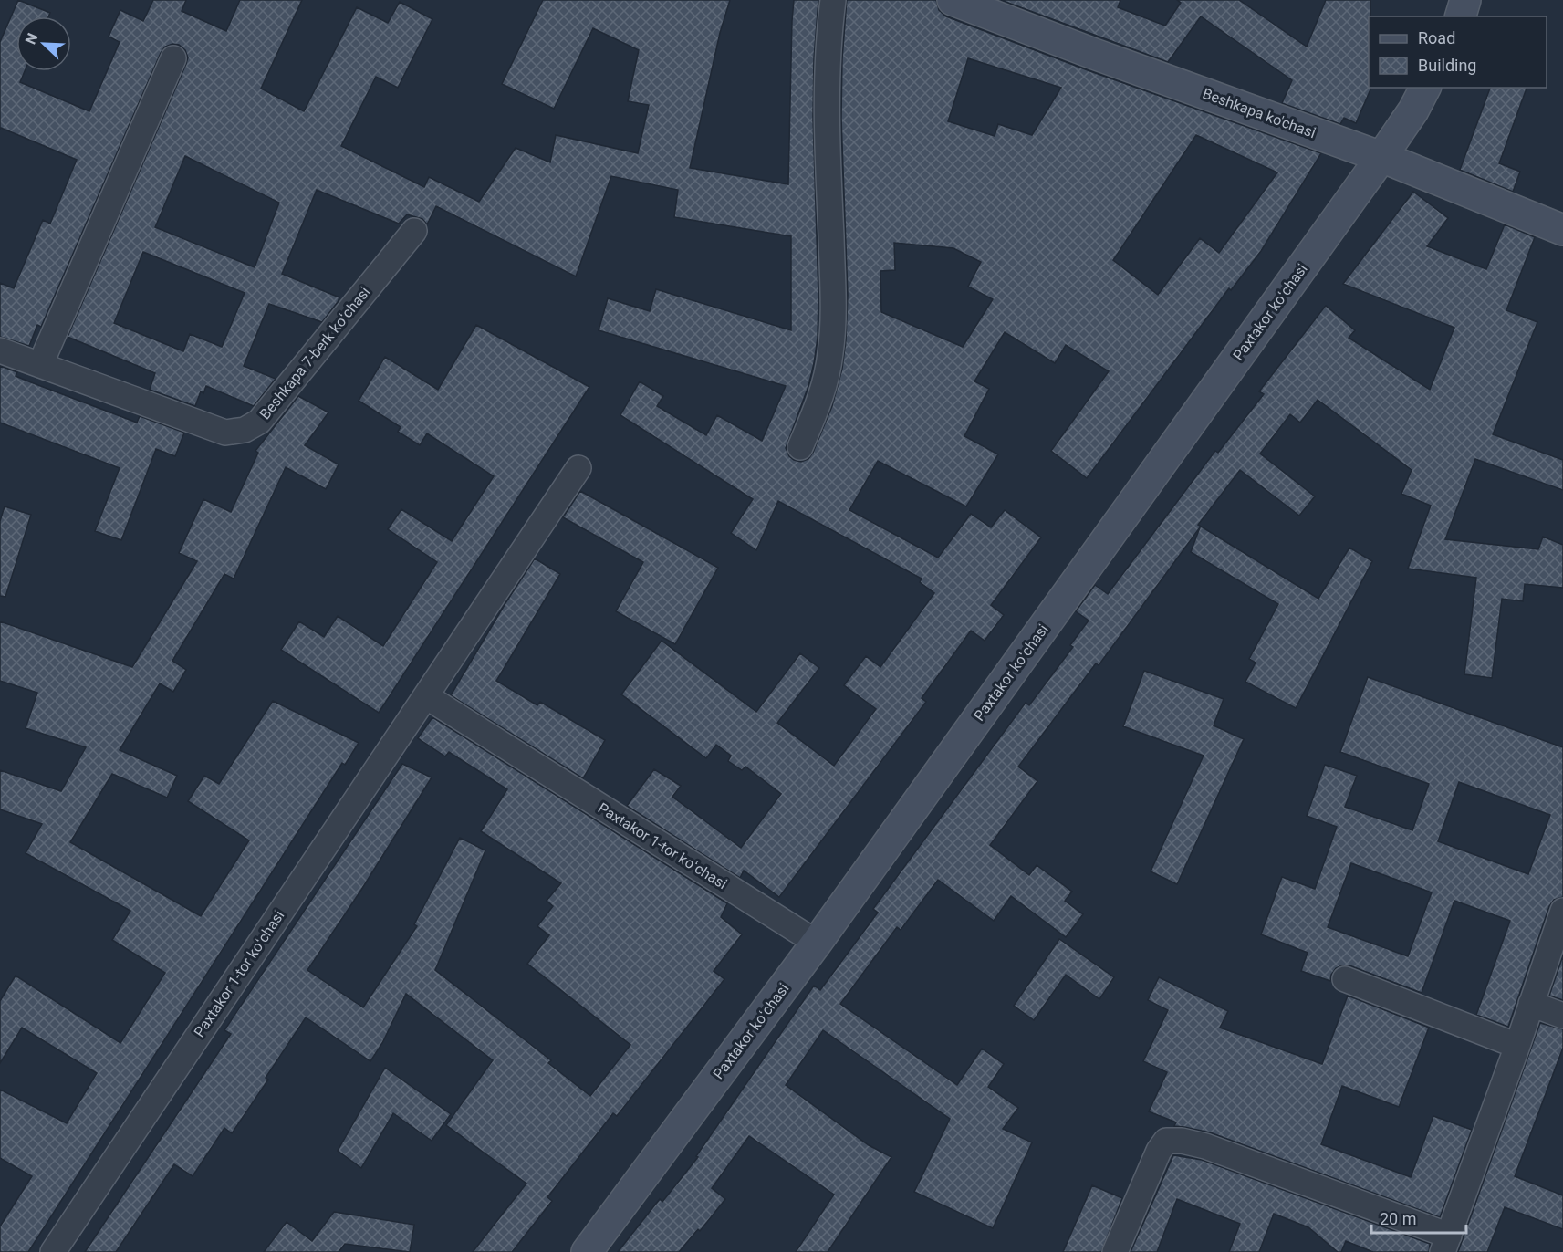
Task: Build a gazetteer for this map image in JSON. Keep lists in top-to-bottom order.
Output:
{
  "streets": {
    "main road": ["Beshkapa ko'chasi", "Paxtakor koʻchasi"],
    "street": ["Beshkapa 7-berk koʻchasi", "Paxtakor 1-tor koʻchasi"]
  },
  "crossings": [
    ["Beshkapa ko'chasi", "Paxtakor koʻchasi"],
    ["Paxtakor koʻchasi", "Paxtakor 1-tor koʻchasi"]
  ],
  "legend": ["Road", "Building"],
  "scale_bar": "20 m",
  "north": "top left"
}
